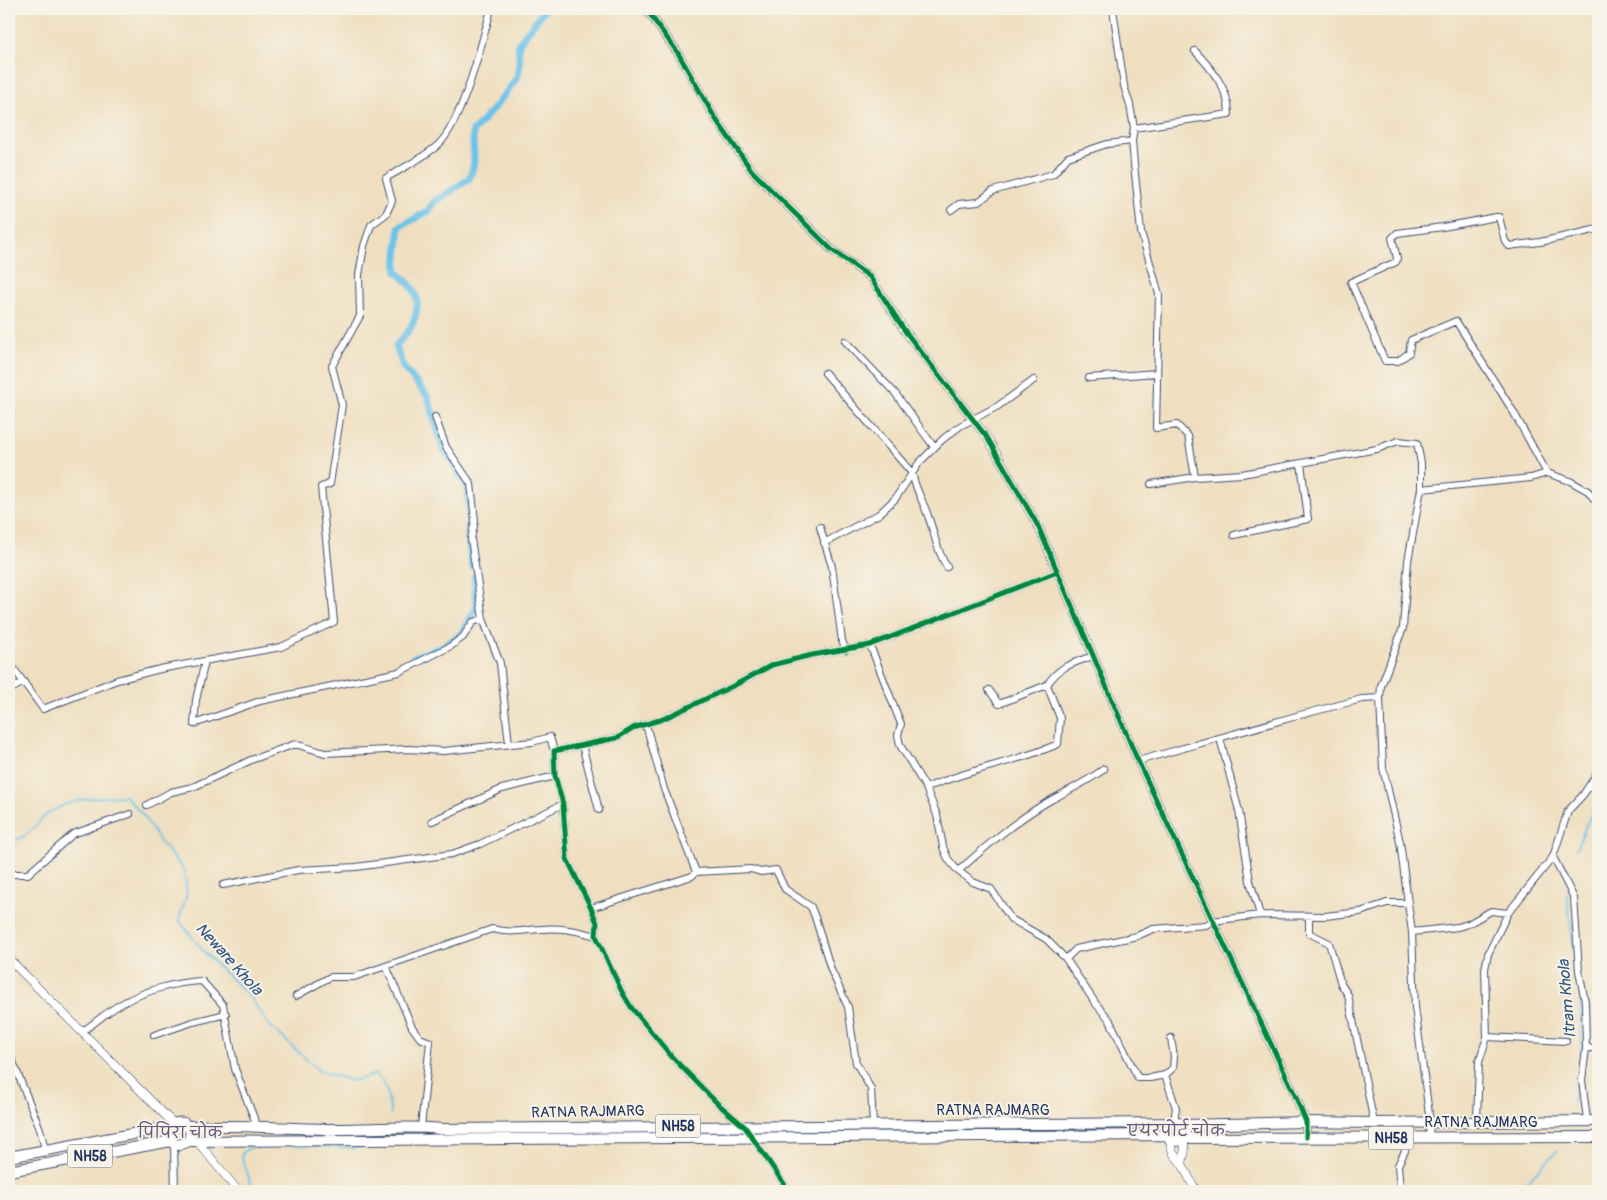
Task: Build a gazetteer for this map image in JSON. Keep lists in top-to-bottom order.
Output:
{
  "streets": {
    "main road": ["RATNA RAJMARG", "NH58"]
  },
  "districts": ["एयरपोर्ट चोक", "पिपिरा चोक"],
  "water": ["Neware Khola", "Itram Khola"]
}
